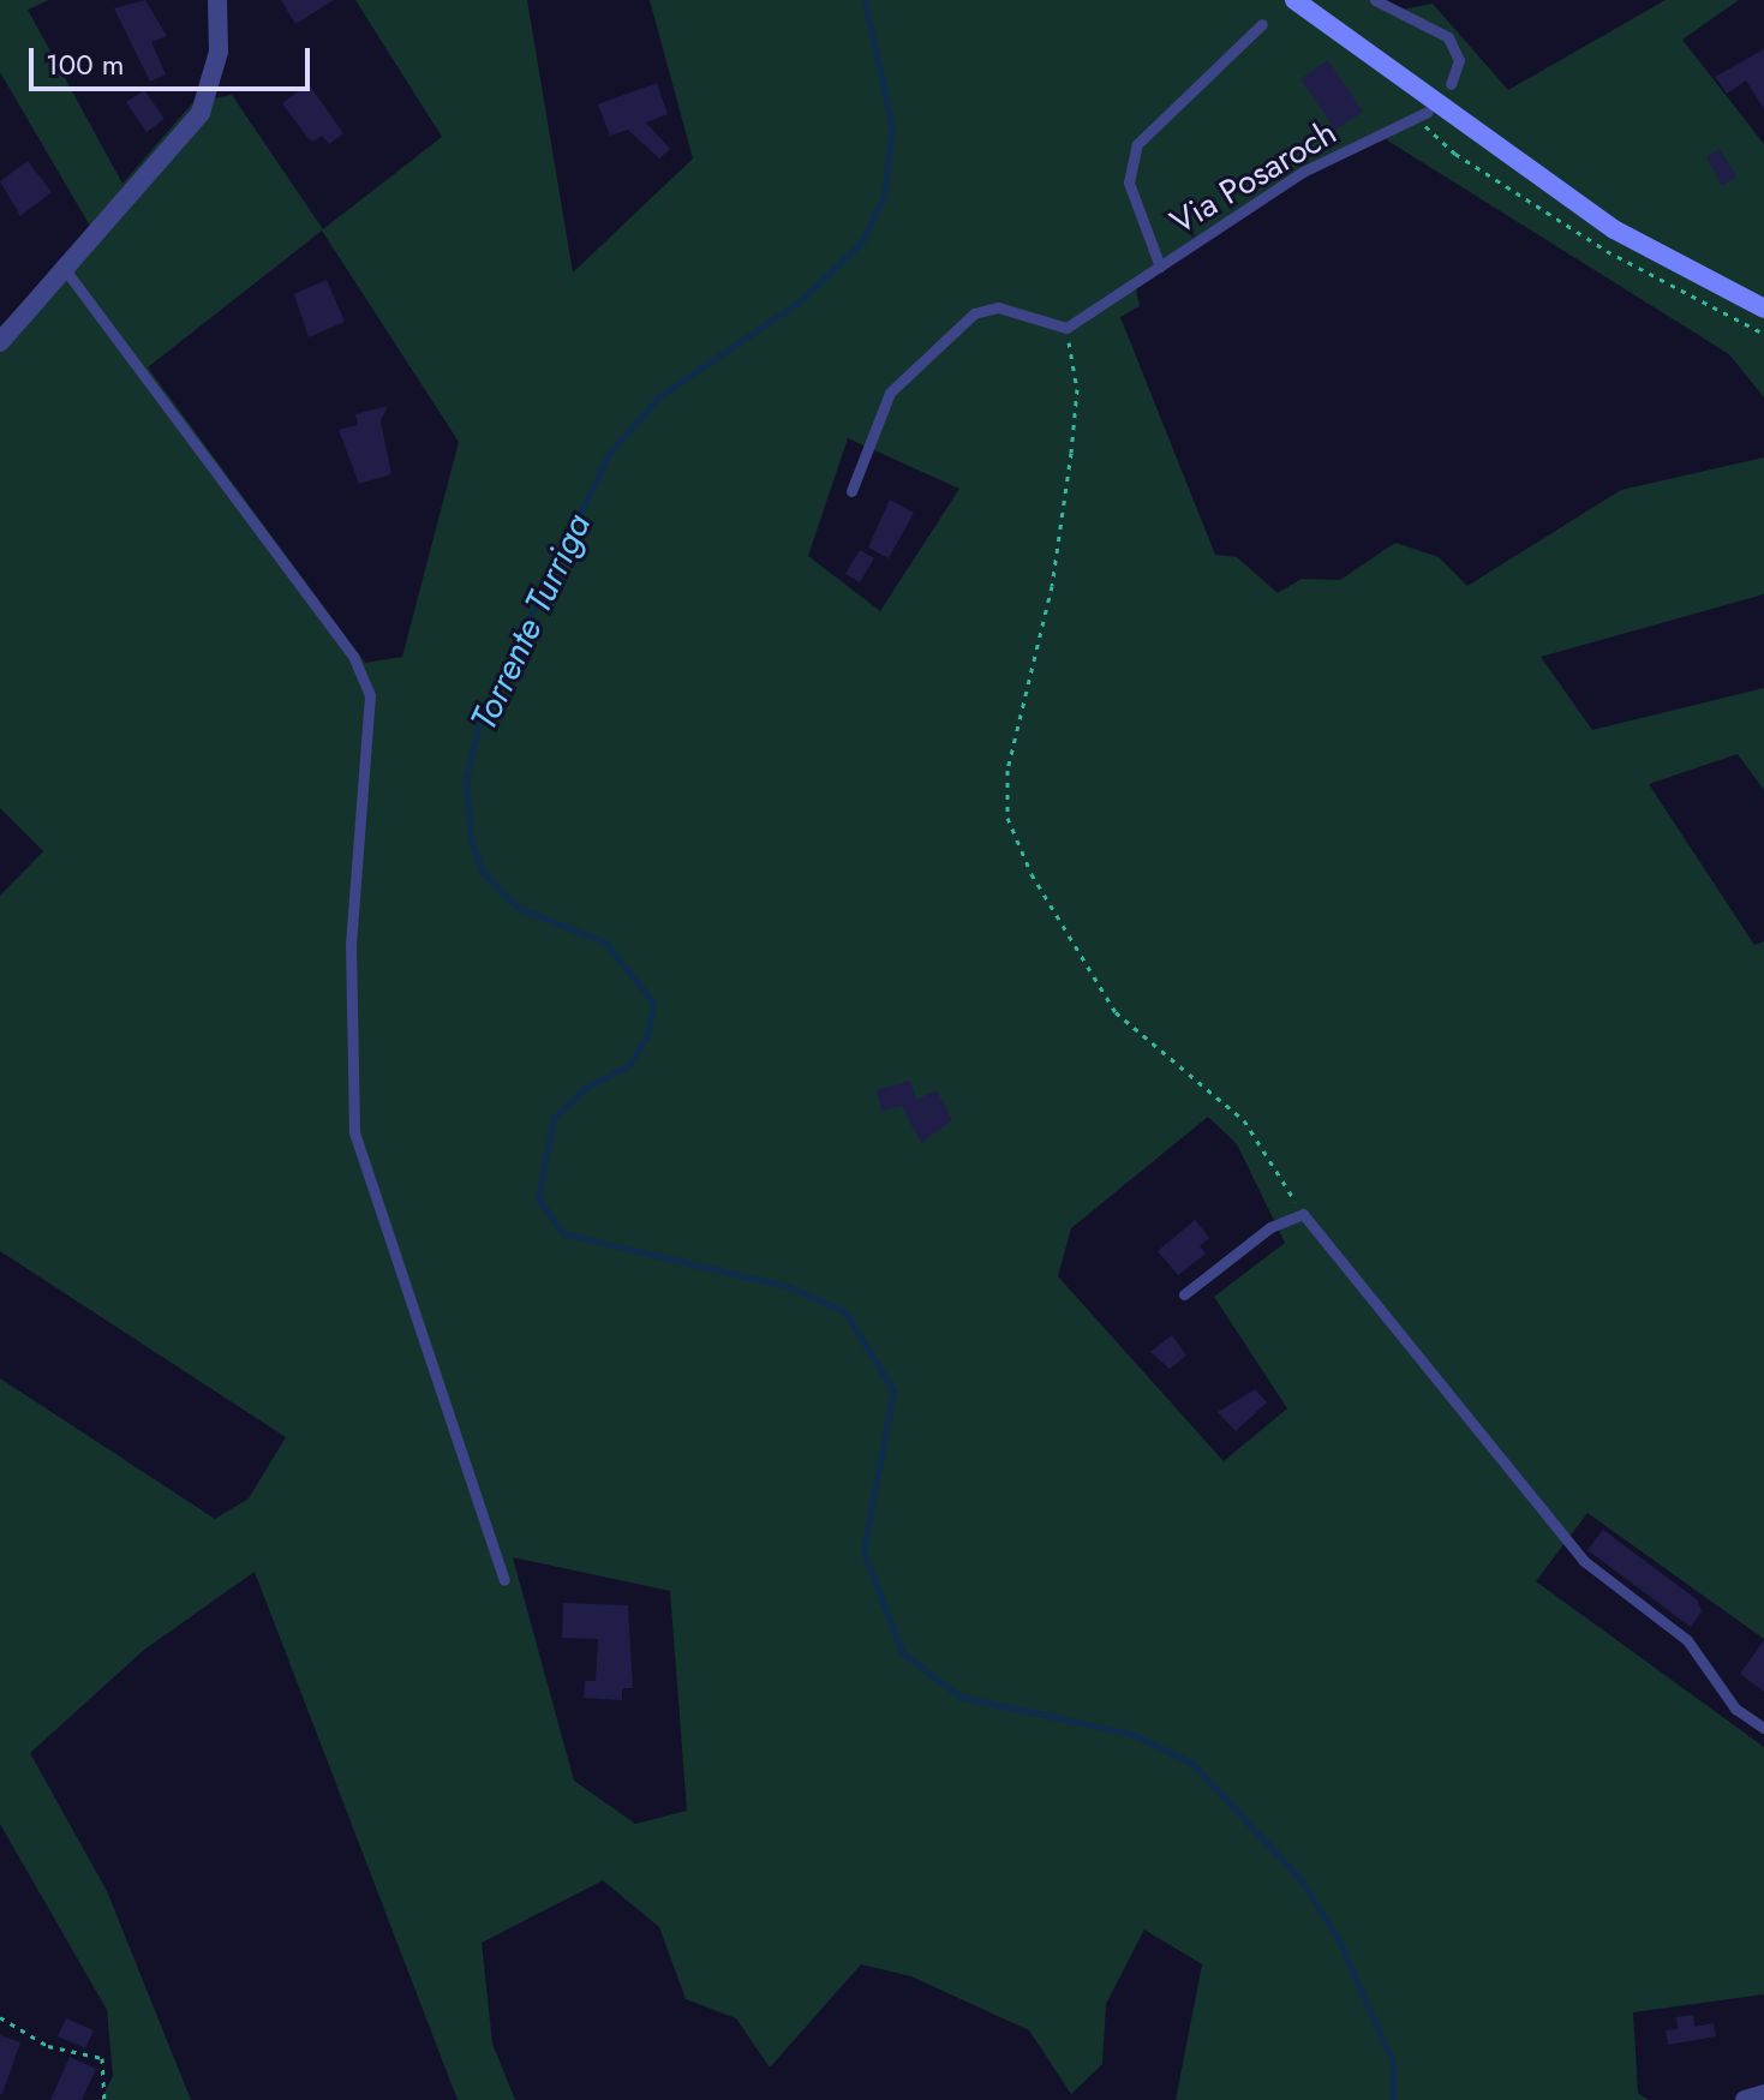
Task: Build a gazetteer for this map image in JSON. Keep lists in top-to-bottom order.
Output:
{
  "streets": {
    "lane": ["Via Posaroch"]
  },
  "water": ["Torrente Turriga"],
  "scale_bar": "100 m"
}
